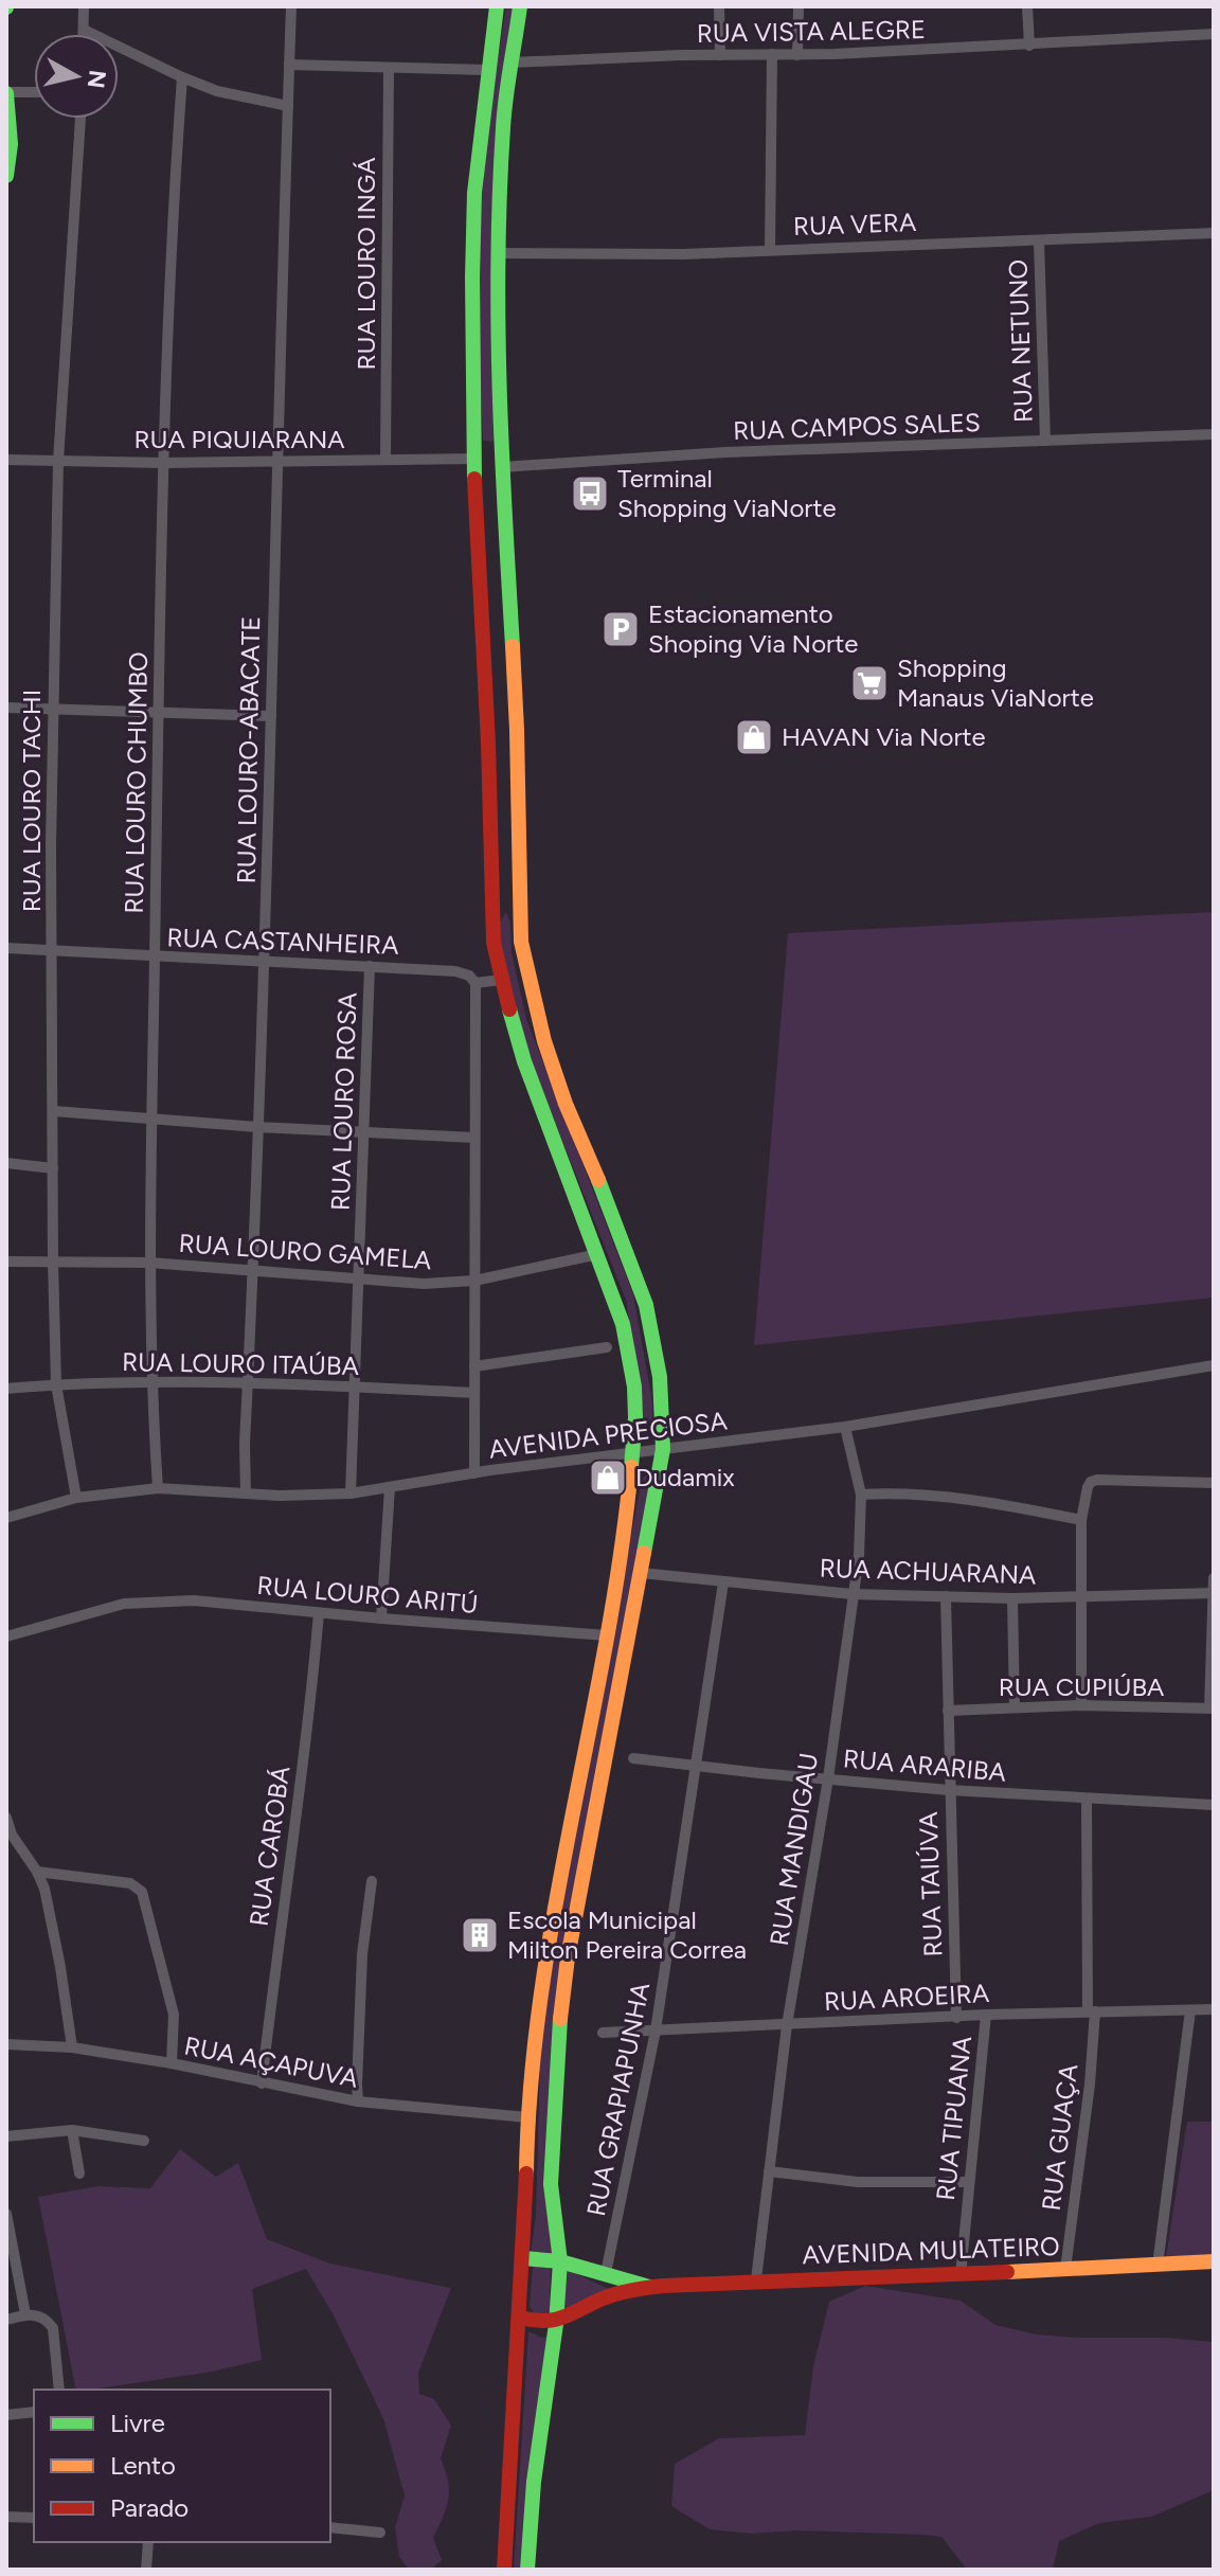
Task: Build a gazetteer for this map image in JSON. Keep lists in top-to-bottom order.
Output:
{
  "streets": {
    "main road": ["AVENIDA MULATEIRO"],
    "street": [
      "RUA VISTA ALEGRE",
      "RUA VERA",
      "RUA LOURO INGÁ",
      "RUA NETUNO",
      "RUA CAMPOS SALES",
      "RUA PIQUIARANA",
      "RUA LOURO-ABACATE",
      "RUA LOURO CHUMBO",
      "RUA LOURO TACHI",
      "RUA CASTANHEIRA",
      "RUA LOURO ROSA",
      "RUA LOURO GAMELA",
      "RUA LOURO ITAÚBA",
      "AVENIDA PRECIOSA",
      "RUA ACHUARANA",
      "RUA LOURO ARITÚ",
      "RUA CUPIÚBA",
      "RUA ARARIBA",
      "RUA CAROBÁ",
      "RUA MANDIGAU",
      "RUA TAIÚVA",
      "RUA AROEIRA",
      "RUA AÇAPUVA",
      "RUA GRAPIAPUNHA",
      "RUA TIPUANA",
      "RUA GUAÇA"
    ]
  },
  "crossings": [
    ["RUA VERA", "RUA NETUNO"],
    ["RUA LOURO INGÁ", "RUA PIQUIARANA"],
    ["RUA NETUNO", "RUA CAMPOS SALES"],
    ["RUA PIQUIARANA", "RUA LOURO-ABACATE"],
    ["RUA PIQUIARANA", "RUA LOURO CHUMBO"],
    ["RUA PIQUIARANA", "RUA LOURO TACHI"],
    ["RUA LOURO-ABACATE", "RUA CASTANHEIRA"],
    ["RUA LOURO-ABACATE", "RUA LOURO GAMELA"],
    ["RUA LOURO-ABACATE", "RUA LOURO ITAÚBA"],
    ["RUA LOURO-ABACATE", "AVENIDA PRECIOSA"],
    ["RUA LOURO CHUMBO", "RUA CASTANHEIRA"],
    ["RUA LOURO CHUMBO", "RUA LOURO GAMELA"],
    ["RUA LOURO CHUMBO", "RUA LOURO ITAÚBA"],
    ["RUA LOURO CHUMBO", "AVENIDA PRECIOSA"],
    ["RUA LOURO TACHI", "RUA CASTANHEIRA"],
    ["RUA LOURO TACHI", "RUA LOURO GAMELA"],
    ["RUA LOURO TACHI", "RUA LOURO ITAÚBA"],
    ["RUA LOURO TACHI", "AVENIDA PRECIOSA"],
    ["RUA CASTANHEIRA", "RUA LOURO ROSA"],
    ["RUA LOURO ROSA", "RUA LOURO GAMELA"],
    ["RUA LOURO ROSA", "RUA LOURO ITAÚBA"],
    ["RUA LOURO ROSA", "AVENIDA PRECIOSA"],
    ["AVENIDA PRECIOSA", "RUA MANDIGAU"],
    ["RUA ACHUARANA", "RUA MANDIGAU"],
    ["RUA ACHUARANA", "RUA TAIÚVA"],
    ["RUA ACHUARANA", "RUA GRAPIAPUNHA"],
    ["RUA LOURO ARITÚ", "RUA CAROBÁ"],
    ["RUA CUPIÚBA", "RUA TAIÚVA"],
    ["RUA ARARIBA", "RUA MANDIGAU"],
    ["RUA ARARIBA", "RUA TAIÚVA"],
    ["RUA ARARIBA", "RUA GRAPIAPUNHA"],
    ["RUA ARARIBA", "RUA GUAÇA"],
    ["RUA CAROBÁ", "RUA AÇAPUVA"],
    ["RUA MANDIGAU", "RUA AROEIRA"],
    ["RUA MANDIGAU", "AVENIDA MULATEIRO"],
    ["RUA TAIÚVA", "RUA AROEIRA"],
    ["RUA AROEIRA", "RUA GRAPIAPUNHA"],
    ["RUA AROEIRA", "RUA TIPUANA"],
    ["RUA AROEIRA", "RUA GUAÇA"],
    ["RUA GRAPIAPUNHA", "AVENIDA MULATEIRO"],
    ["RUA TIPUANA", "AVENIDA MULATEIRO"],
    ["RUA GUAÇA", "AVENIDA MULATEIRO"]
  ],
  "places": {
    "bus stop": ["Terminal Shopping ViaNorte"],
    "parking": ["Estacionamento Shoping Via Norte"],
    "supermarket": ["Shopping Manaus ViaNorte"],
    "shop": ["HAVAN Via Norte", "Dudamix"],
    "building": ["Escola Municipal Milton Pereira Correa"]
  },
  "legend": ["Livre", "Lento", "Parado"],
  "north": "right"
}
